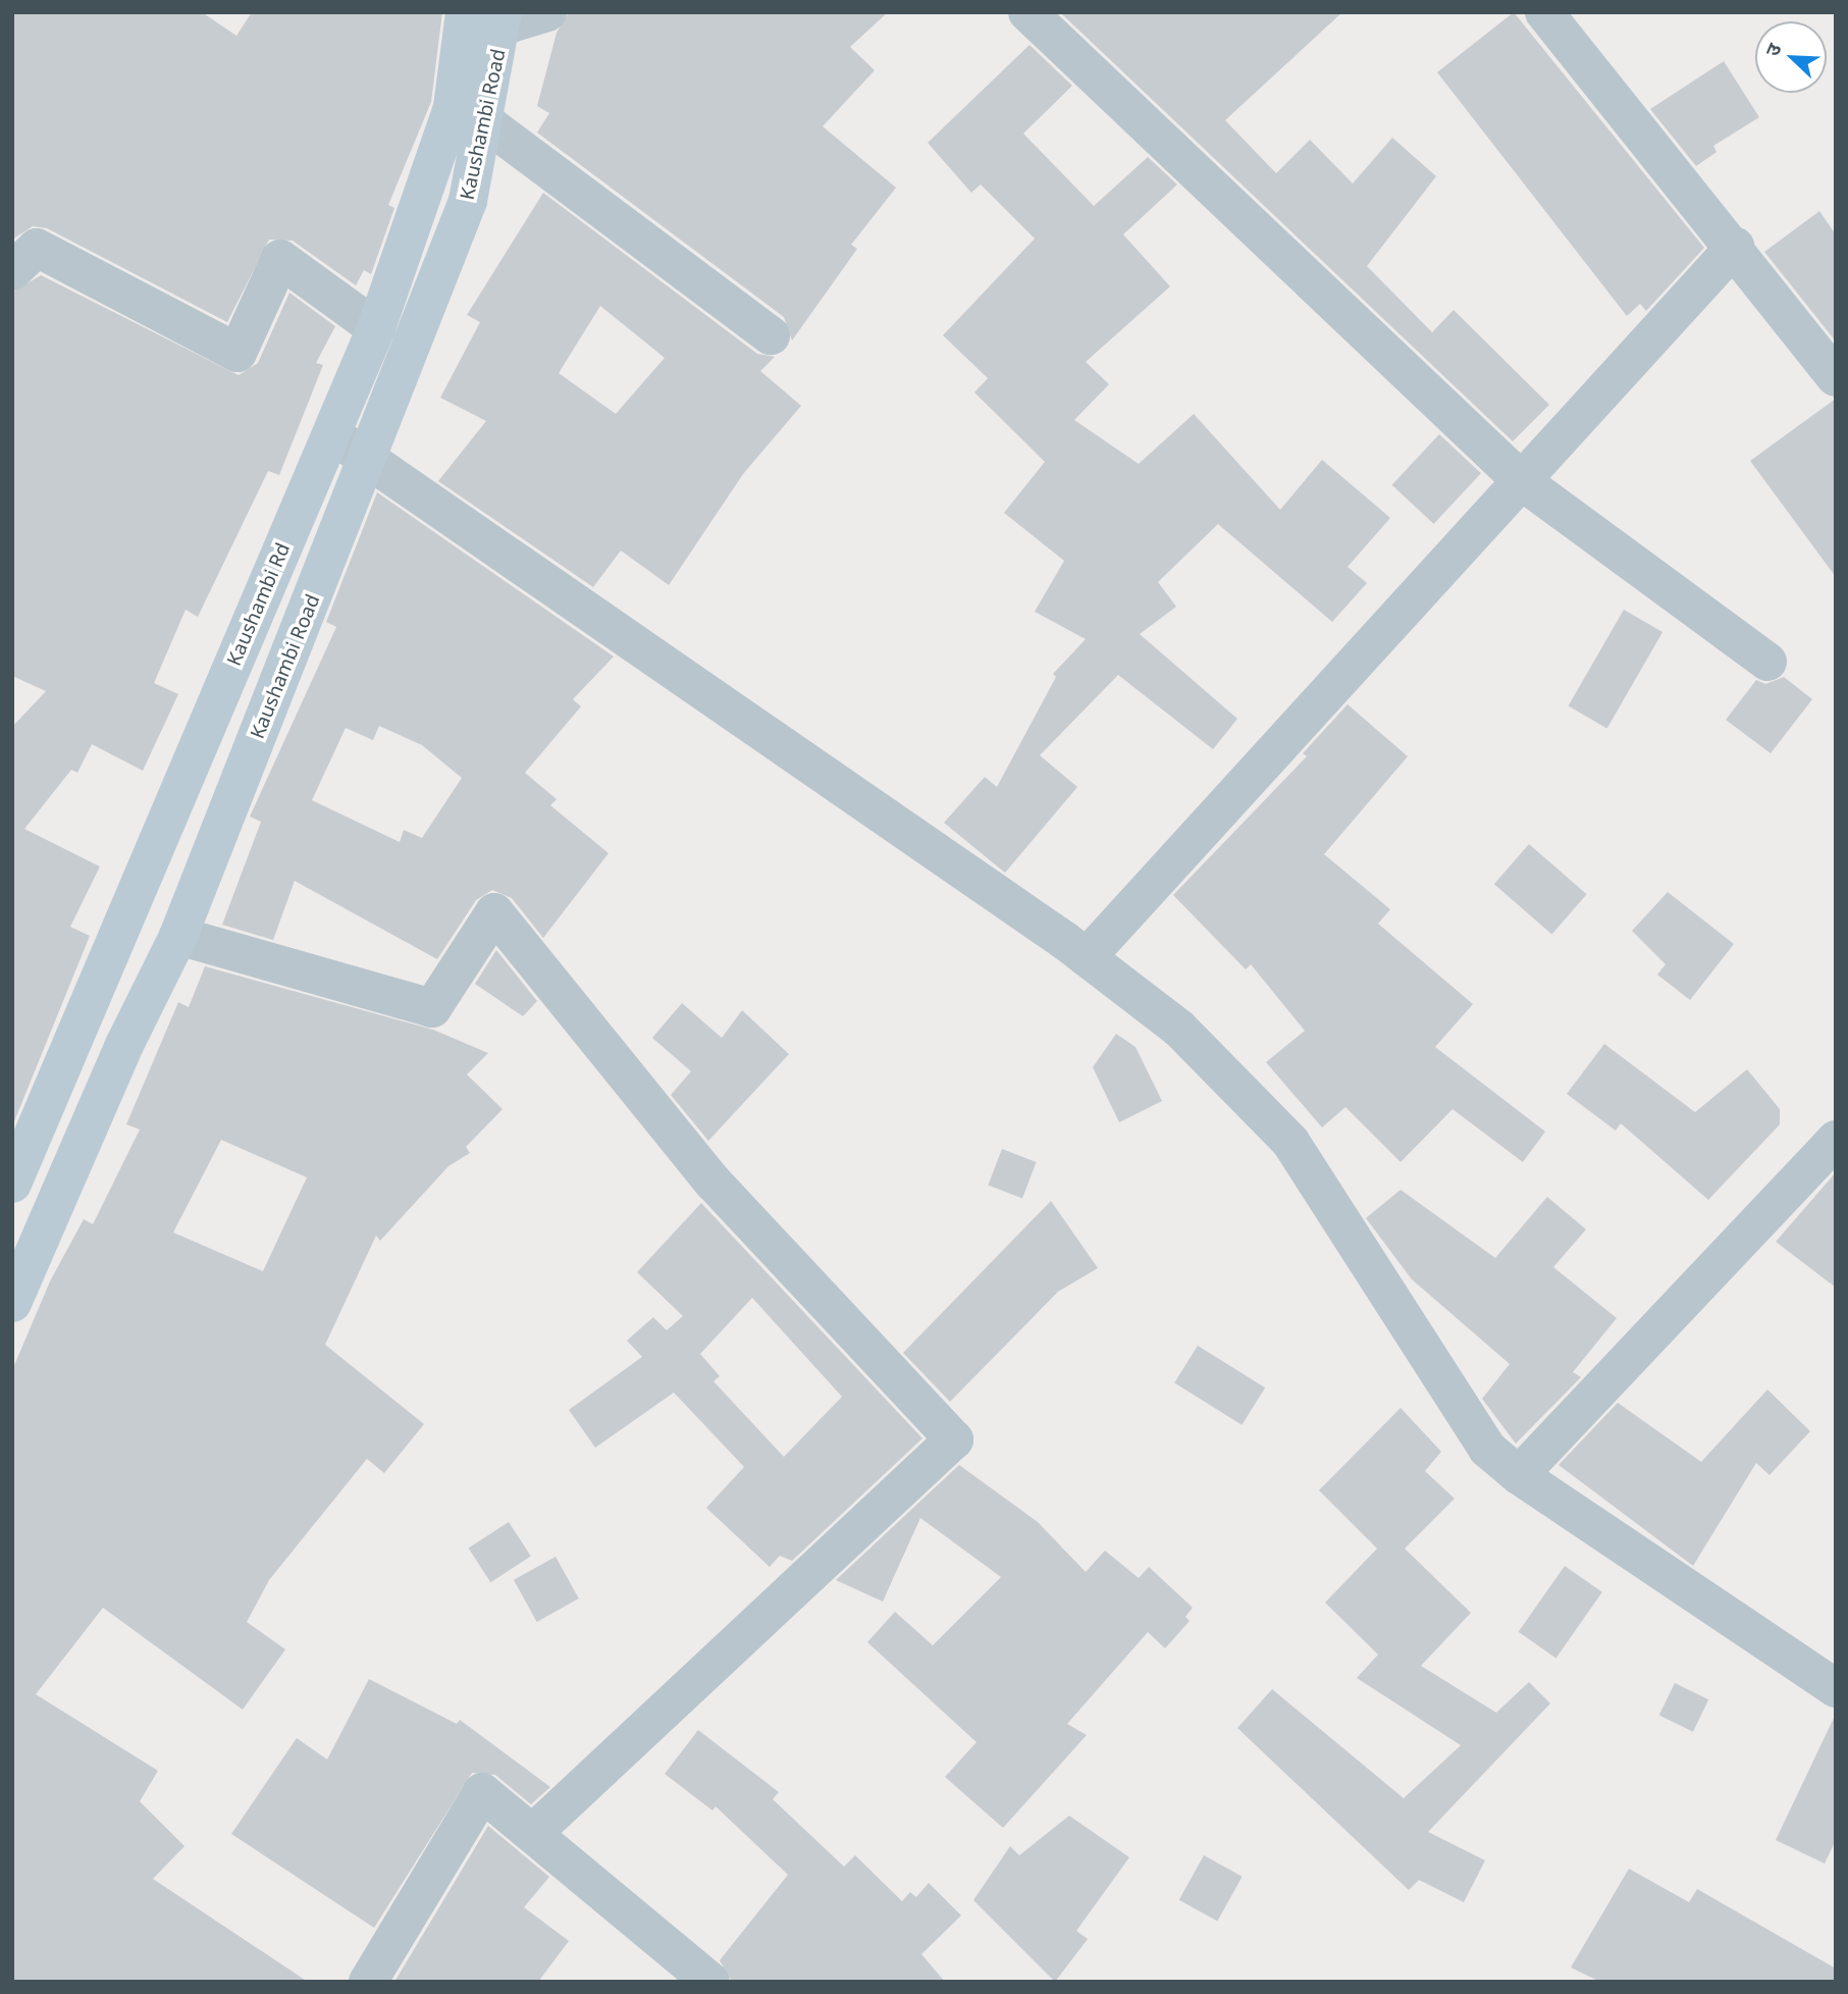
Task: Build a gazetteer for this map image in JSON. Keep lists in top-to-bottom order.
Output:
{
  "streets": {
    "main road": ["Kaushambi Road", "Kaushambi Rd"]
  },
  "north": "top left"
}
